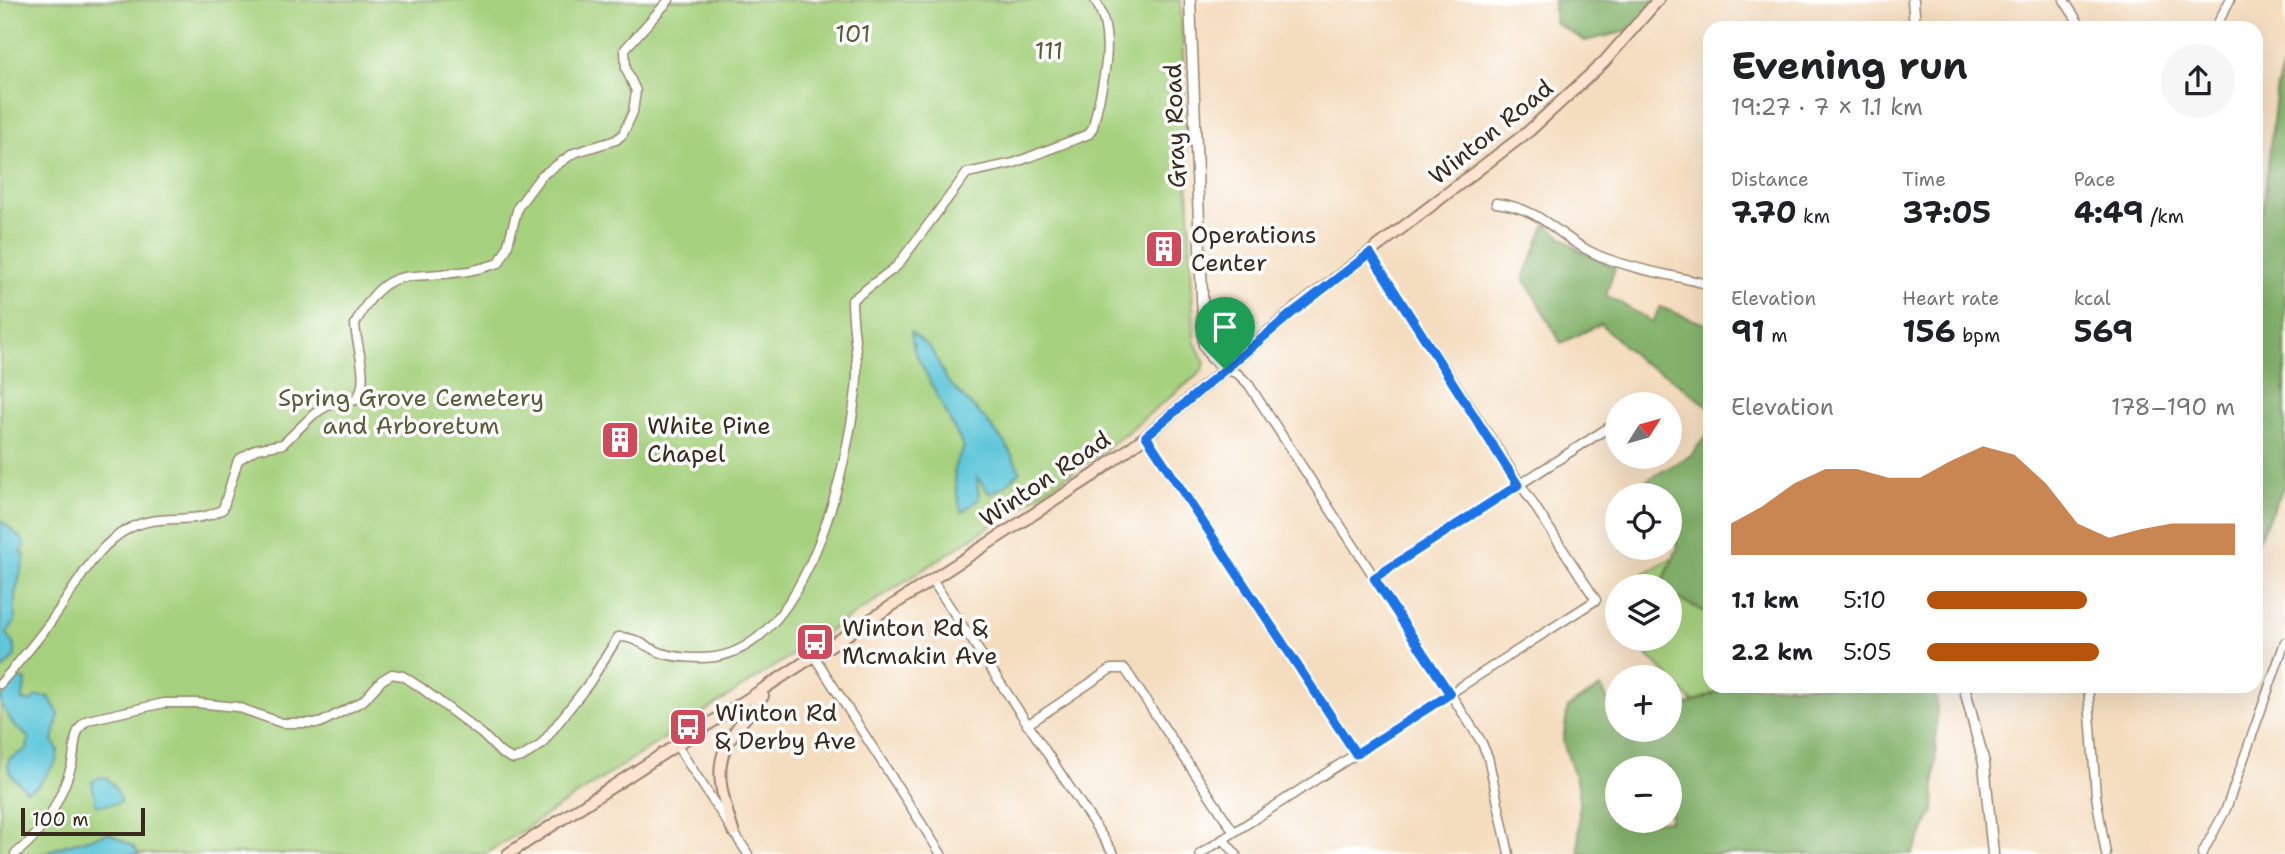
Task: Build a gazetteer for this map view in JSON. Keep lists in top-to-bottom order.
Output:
{
  "streets": {
    "main road": ["Winton Road"],
    "street": ["Gray Road"]
  },
  "crossings": [
    ["Gray Road", "Winton Road"]
  ],
  "parks": ["101", "111", "Spring Grove Cemetery and Arboretum"],
  "places": {
    "building": ["Operations Center", "White Pine Chapel"],
    "bus stop": ["Winton Rd & Mcmakin Ave", "Winton Rd & Derby Ave"]
  },
  "scale_bar": "100 m",
  "north": "top right",
  "page": {
    "heading": ["Evening run", "19:27 · 7 × 1.1 km"],
    "stats": [
      ["Distance", "7.70 km"],
      ["Time", "37:05"],
      ["Pace", "4:49 /km"],
      ["Elevation", "91 m"],
      ["Heart rate", "156 bpm"],
      ["kcal", "569"]
    ],
    "chart": ["Elevation", "178–190 m"],
    "map_buttons": ["+", "−"],
    "list": [
      {
        "name": "1.1 km",
        "note": "5:10"
      },
      {
        "name": "2.2 km",
        "note": "5:05"
      }
    ],
    "scale": "100 m"
  }
}
